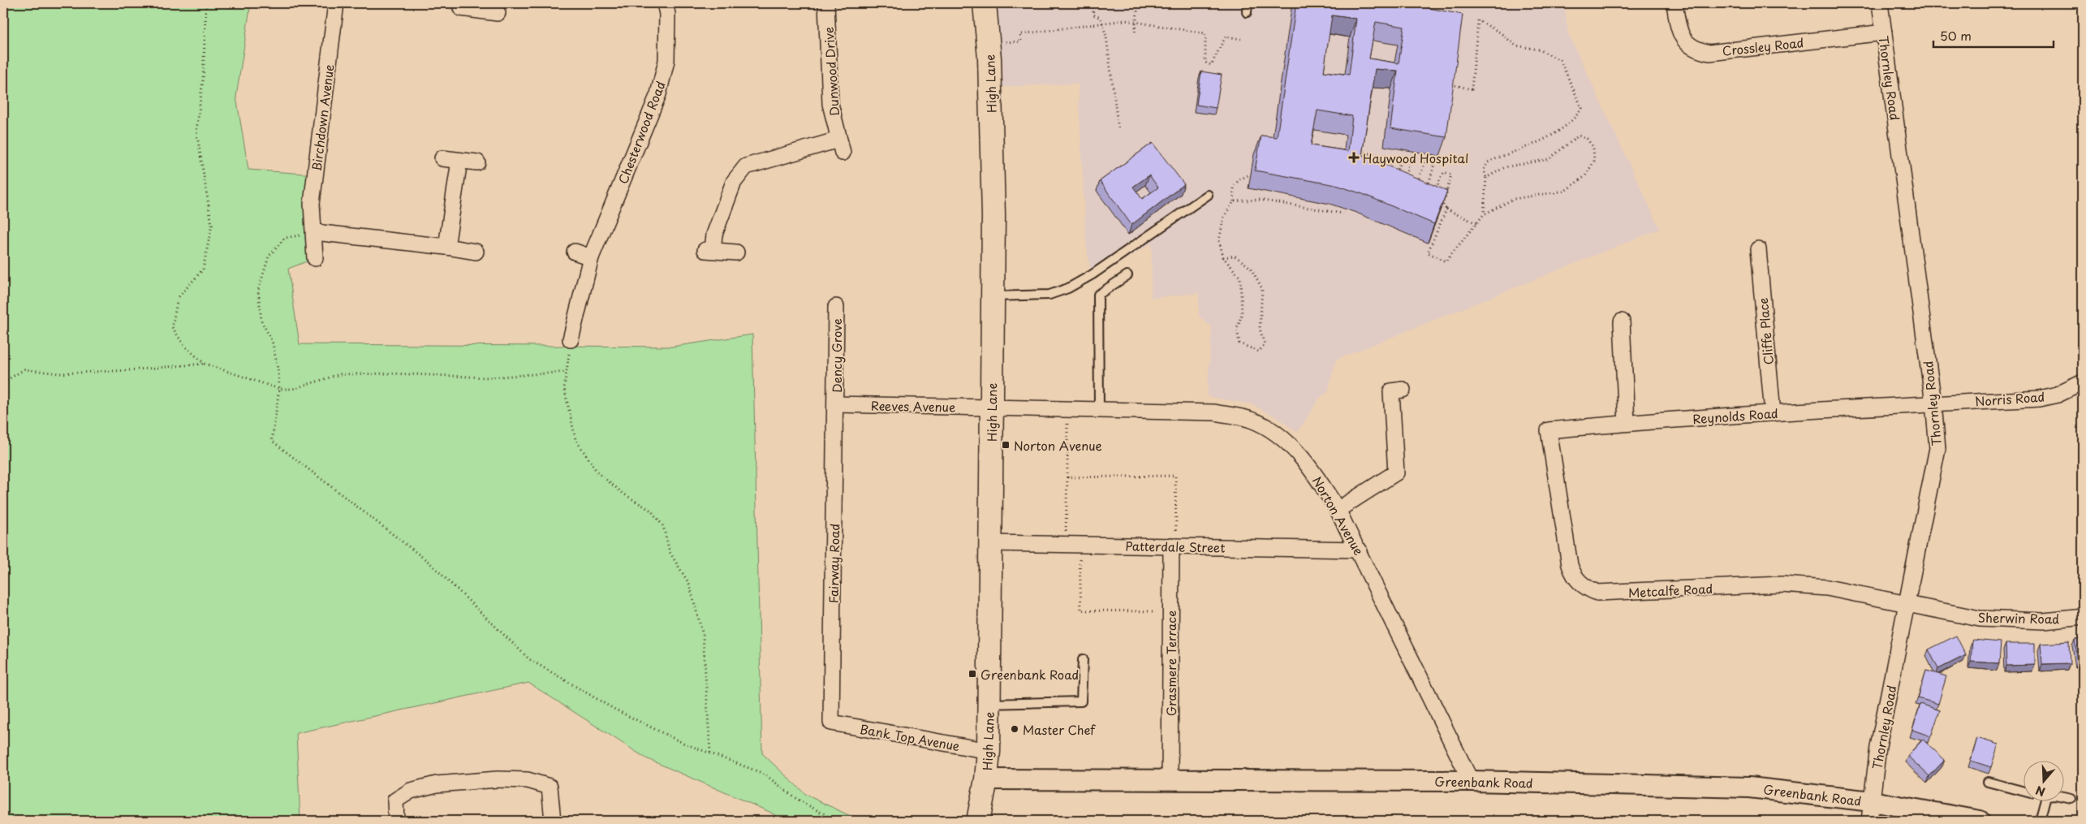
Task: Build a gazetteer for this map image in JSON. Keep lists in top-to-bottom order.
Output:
{
  "streets": {
    "main road": ["High Lane"],
    "street": [
      "Crossley Road",
      "Dunwood Drive",
      "Thornley Road",
      "Birchdown Avenue",
      "Chesterwood Road",
      "Cliffe Place",
      "Dency Grove",
      "Norris Road",
      "Reeves Avenue",
      "Reynolds Road",
      "Norton Avenue",
      "Patterdale Street",
      "Fairway Road",
      "Metcalfe Road",
      "Sherwin Road",
      "Grasmere Terrace",
      "Bank Top Avenue",
      "Greenbank Road"
    ]
  },
  "crossings": [
    ["Crossley Road", "Thornley Road"],
    ["Thornley Road", "Norris Road"],
    ["Thornley Road", "Reynolds Road"],
    ["Thornley Road", "Metcalfe Road"],
    ["Thornley Road", "Sherwin Road"],
    ["Thornley Road", "Greenbank Road"],
    ["High Lane", "Reeves Avenue"],
    ["High Lane", "Norton Avenue"],
    ["High Lane", "Patterdale Street"],
    ["High Lane", "Bank Top Avenue"],
    ["High Lane", "Greenbank Road"],
    ["Cliffe Place", "Reynolds Road"],
    ["Dency Grove", "Reeves Avenue"],
    ["Dency Grove", "Fairway Road"],
    ["Norris Road", "Reynolds Road"],
    ["Reeves Avenue", "Norton Avenue"],
    ["Reeves Avenue", "Fairway Road"],
    ["Reynolds Road", "Metcalfe Road"],
    ["Norton Avenue", "Patterdale Street"],
    ["Norton Avenue", "Greenbank Road"],
    ["Patterdale Street", "Grasmere Terrace"],
    ["Fairway Road", "Bank Top Avenue"],
    ["Metcalfe Road", "Sherwin Road"],
    ["Grasmere Terrace", "Greenbank Road"]
  ],
  "places": {
    "health": ["Haywood Hospital"],
    "transit": ["Norton Avenue", "Greenbank Road"],
    "other": ["Master Chef"]
  },
  "scale_bar": "50 m",
  "north": "bottom"
}
